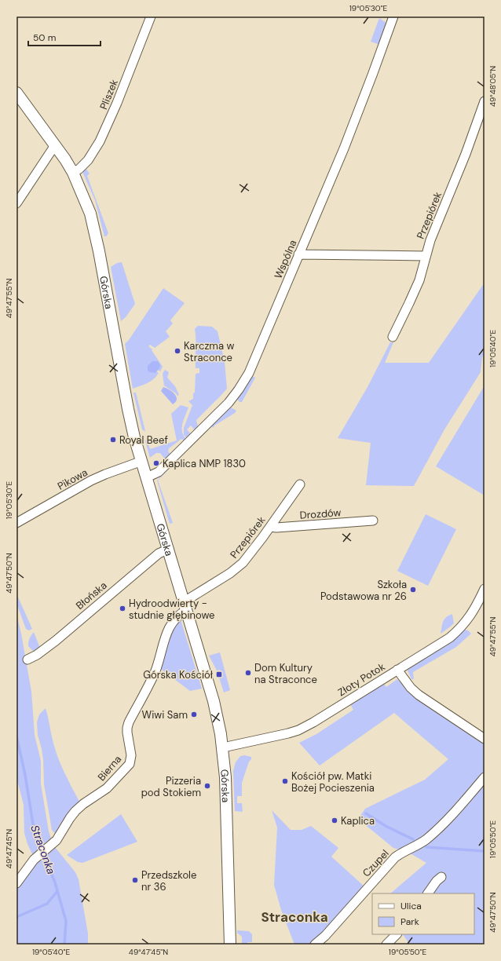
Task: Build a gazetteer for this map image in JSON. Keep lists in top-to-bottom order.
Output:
{
  "streets": {
    "street": [
      "Pliszek",
      "Przepiórek",
      "Wspólna",
      "Górska",
      "Pikowa",
      "Drozdów",
      "Błońska",
      "Złoty Potok",
      "Bierna",
      "Czupel"
    ]
  },
  "crossings": [
    ["Pliszek", "Górska"],
    ["Przepiórek", "Górska"],
    ["Przepiórek", "Drozdów"],
    ["Przepiórek", "Bierna"],
    ["Wspólna", "Górska"],
    ["Górska", "Pikowa"],
    ["Górska", "Błońska"],
    ["Górska", "Złoty Potok"],
    ["Górska", "Bierna"]
  ],
  "districts": ["Straconka"],
  "water": ["Straconka"],
  "places": {
    "other": [
      "Karczma w Straconce",
      "Royal Beef",
      "Kaplica NMP 1830",
      "Szkoła Podstawowa nr 26",
      "Hydroodwierty - studnie głębinowe",
      "Dom Kultury na Straconce",
      "Wiwi Sam",
      "Kościół pw. Matki Bożej Pocieszenia",
      "Pizzeria pod Stokiem",
      "Kaplica",
      "Przedszkole nr 36"
    ],
    "transit": ["Górska Kościół"]
  },
  "legend": ["Ulica", "Park"],
  "scale_bar": "50 m",
  "coordinates": [
    "19°05'30\"E",
    "49°48'05\"N",
    "49°47'55\"N",
    "19°05'40\"E",
    "49°47'50\"N",
    "19°05'50\"E",
    "49°47'45\"N"
  ]
}
